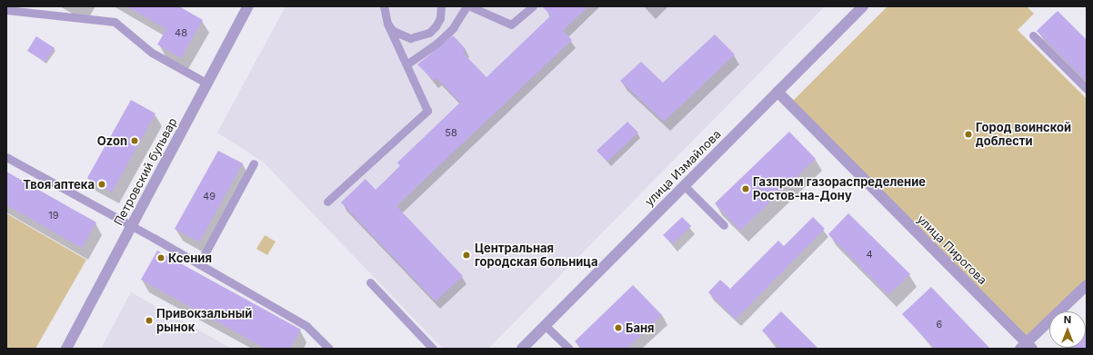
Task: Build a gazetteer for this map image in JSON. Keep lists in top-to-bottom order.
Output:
{
  "streets": {
    "street": ["улица Измайлова", "Петровский бульвар", "улица Пирогова"]
  },
  "crossings": [
    ["улица Измайлова", "улица Пирогова"]
  ],
  "places": [
    "Город воинской доблести",
    "Ozon",
    "Твоя аптека",
    "Газпром газораспределение Ростов-на-Дону",
    "Центральная городская больница",
    "Ксения",
    "Привокзальный рынок",
    "Баня"
  ],
  "house_numbers": [
    "48",
    "58",
    "49",
    "19",
    "4",
    "6"
  ],
  "north": "top"
}
